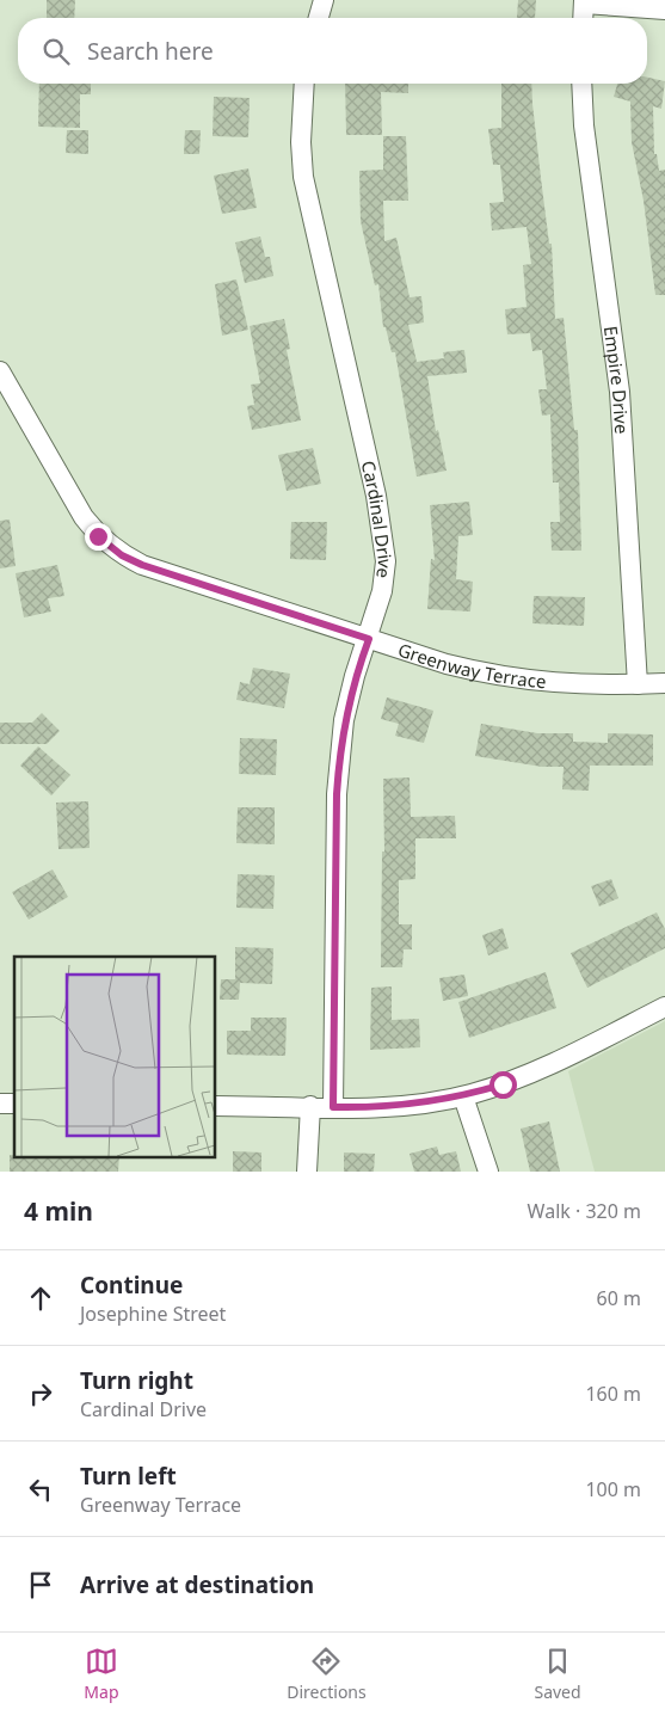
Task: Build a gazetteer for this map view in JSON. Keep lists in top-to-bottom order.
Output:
{
  "streets": {
    "street": ["Empire Drive", "Cardinal Drive", "Greenway Terrace"]
  },
  "crossings": [
    ["Empire Drive", "Greenway Terrace"],
    ["Cardinal Drive", "Greenway Terrace"]
  ],
  "page": {
    "search": "Search here",
    "heading": ["4 min", "Walk · 320 m"],
    "list": [
      ["Continue", "Josephine Street", "60 m"],
      ["Turn right", "Cardinal Drive", "160 m"],
      ["Turn left", "Greenway Terrace", "100 m"],
      "Arrive at destination"
    ],
    "nav": ["Map", "Directions", "Saved"]
  }
}
